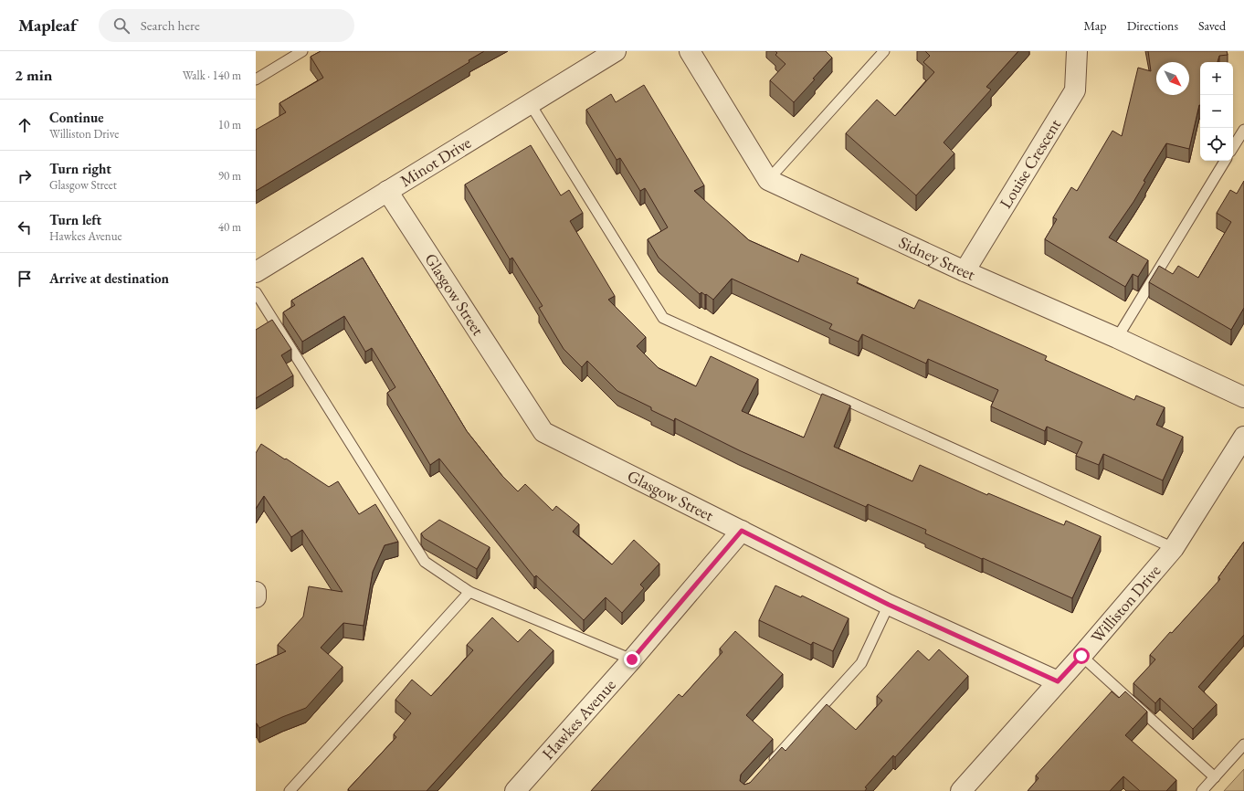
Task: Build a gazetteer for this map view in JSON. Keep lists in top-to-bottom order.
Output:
{
  "streets": {
    "street": [
      "Minot Drive",
      "Louise Crescent",
      "Sidney Street",
      "Glasgow Street",
      "Williston Drive",
      "Hawkes Avenue"
    ]
  },
  "crossings": [
    ["Minot Drive", "Glasgow Street"],
    ["Louise Crescent", "Sidney Street"],
    ["Glasgow Street", "Williston Drive"],
    ["Glasgow Street", "Hawkes Avenue"]
  ],
  "north": "bottom right",
  "page": {
    "header": "Mapleaf",
    "search": "Search here",
    "nav": ["Map", "Directions", "Saved"],
    "heading": ["2 min", "Walk · 140 m"],
    "map_buttons": ["+", "−"],
    "list": [
      ["Continue", "Williston Drive", "10 m"],
      ["Turn right", "Glasgow Street", "90 m"],
      ["Turn left", "Hawkes Avenue", "40 m"],
      "Arrive at destination"
    ]
  }
}
